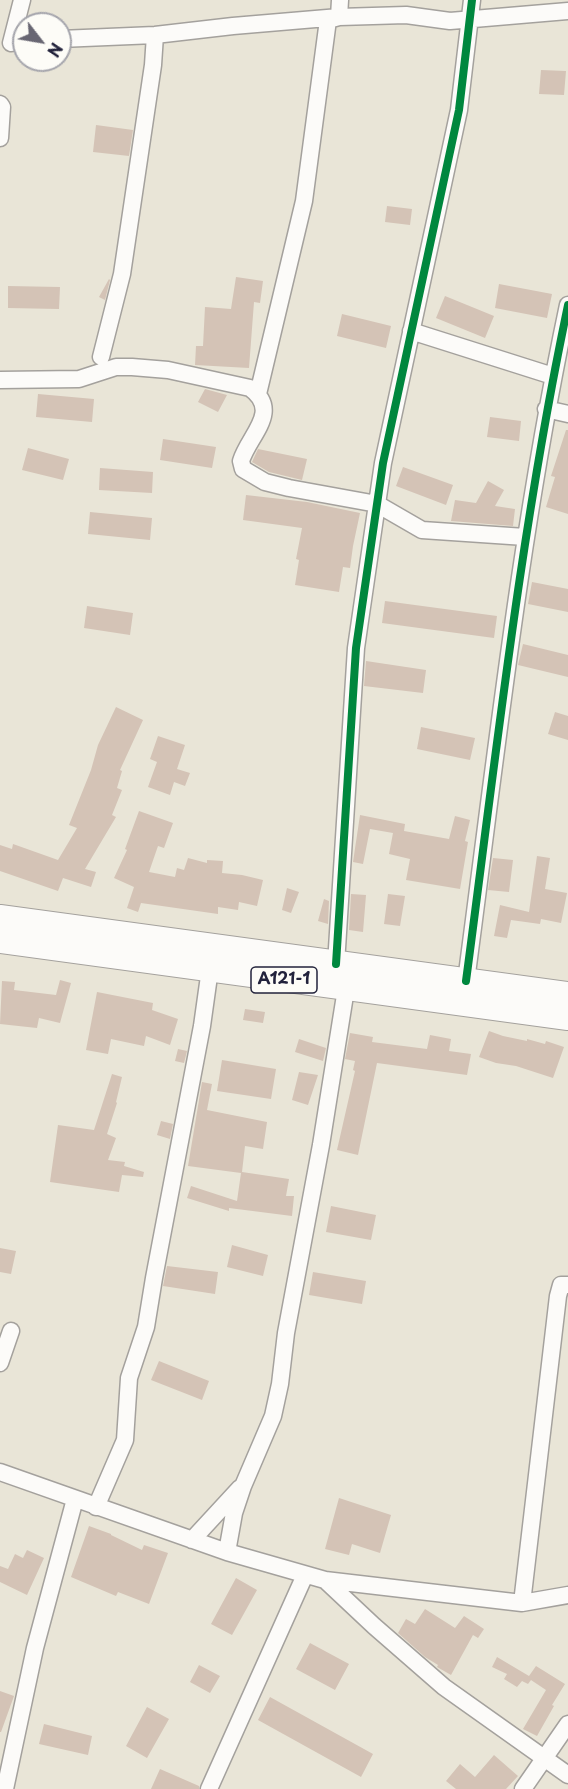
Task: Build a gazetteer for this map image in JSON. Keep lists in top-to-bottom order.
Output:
{
  "streets": {
    "highway": ["A121-1"]
  },
  "north": "bottom right"
}
